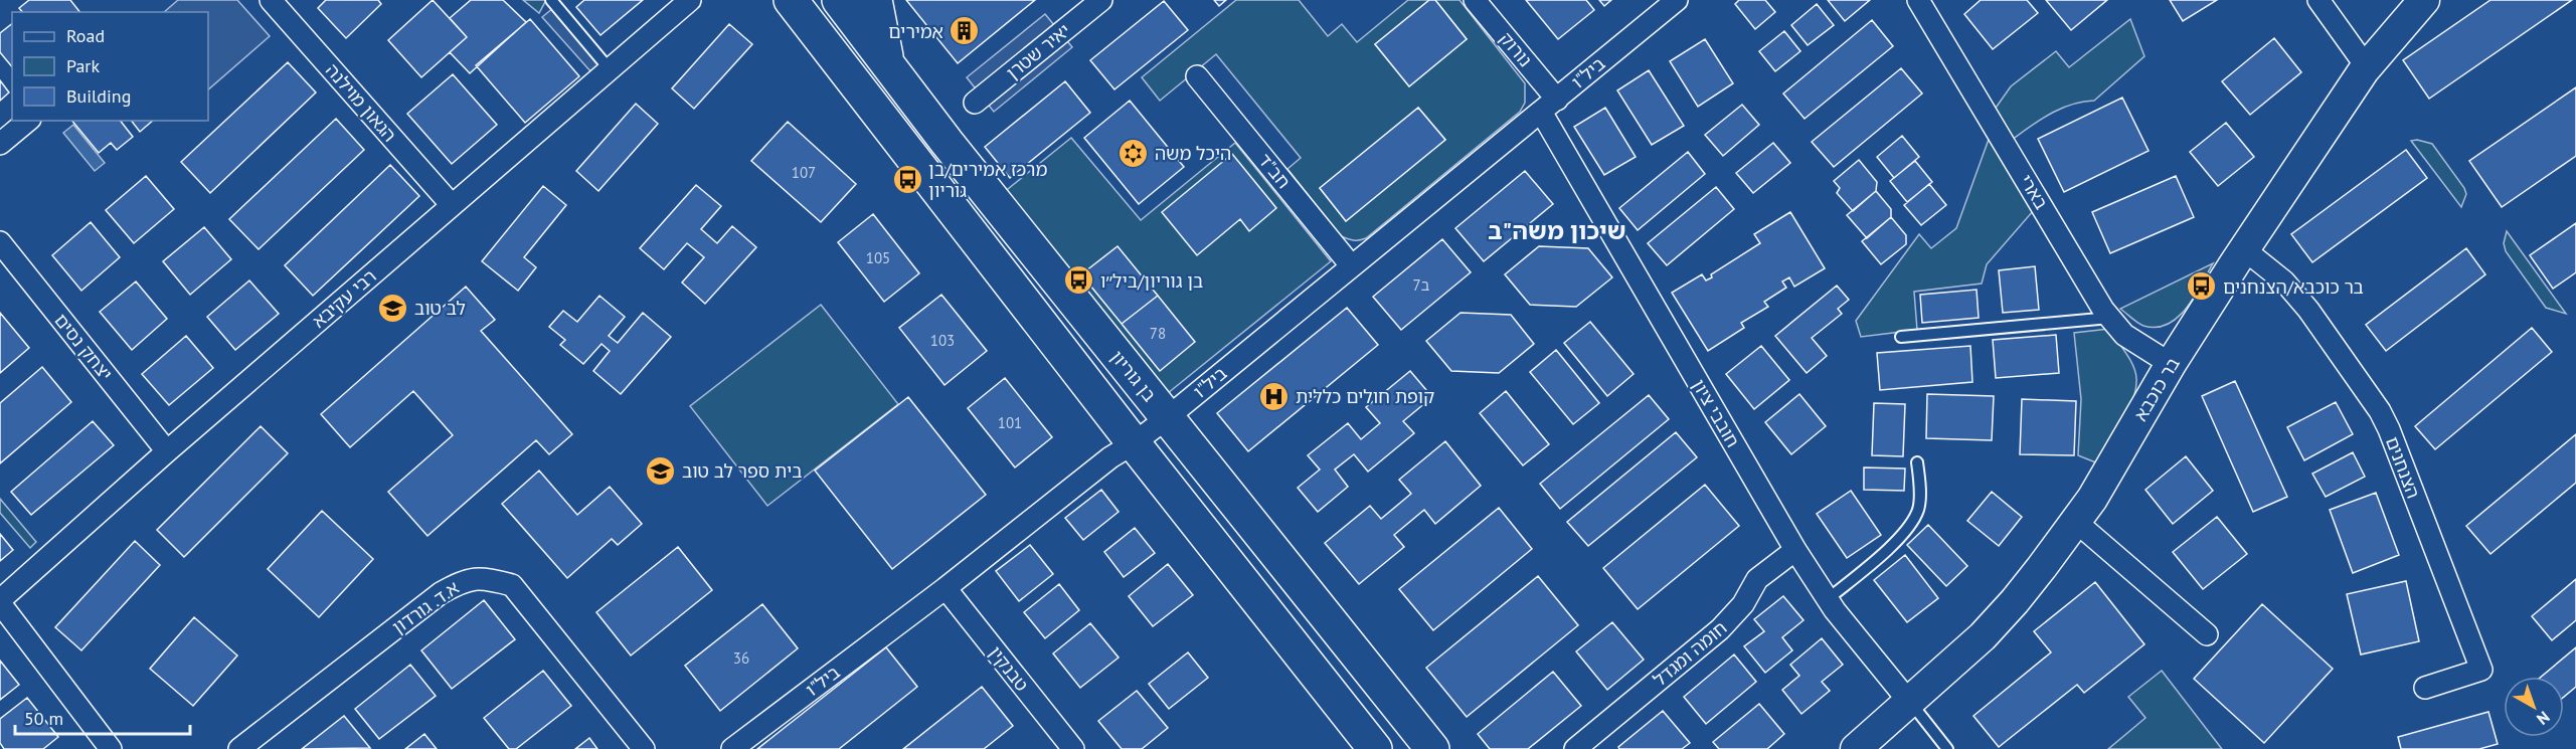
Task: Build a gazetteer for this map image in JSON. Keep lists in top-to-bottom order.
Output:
{
  "streets": {
    "main road": ["בן גוריון"],
    "street": [
      "נורוק",
      "יאיר שטרן",
      "ביל\"ו",
      "הגאון מוילנה",
      "חב\"ד",
      "בארי",
      "רבי עקיבא",
      "יצחק נסים",
      "בר כוכבא",
      "חובבי ציון",
      "הצנחנים",
      "א.ד. גורדון",
      "חומה ומגדל",
      "טבנקין"
    ]
  },
  "crossings": [
    ["נורוק", "ביל\"ו"],
    ["נורוק", "חובבי ציון"],
    ["ביל\"ו", "חב\"ד"],
    ["ביל\"ו", "בן גוריון"],
    ["ביל\"ו", "חובבי ציון"],
    ["ביל\"ו", "טבנקין"],
    ["הגאון מוילנה", "רבי עקיבא"],
    ["בארי", "בר כוכבא"],
    ["רבי עקיבא", "יצחק נסים"],
    ["בר כוכבא", "חובבי ציון"],
    ["בר כוכבא", "הצנחנים"],
    ["חובבי ציון", "חומה ומגדל"]
  ],
  "districts": ["שיכון משה\"ב"],
  "places": {
    "building": ["אמירים"],
    "synagogue": ["היכל משה"],
    "bus stop": ["מרכז אמירים/בן גוריון", "בן גוריון/ביל״ו", "בר כוכבא/הצנחנים"],
    "school or university": ["לב טוב", "בית ספר לב טוב"],
    "hospital": ["קופת חולים כללית"]
  },
  "house_numbers": [
    "107",
    "105",
    "7ב",
    "78",
    "103",
    "101",
    "36"
  ],
  "legend": ["Road", "Park", "Building"],
  "scale_bar": "50 m",
  "north": "bottom right"
}
